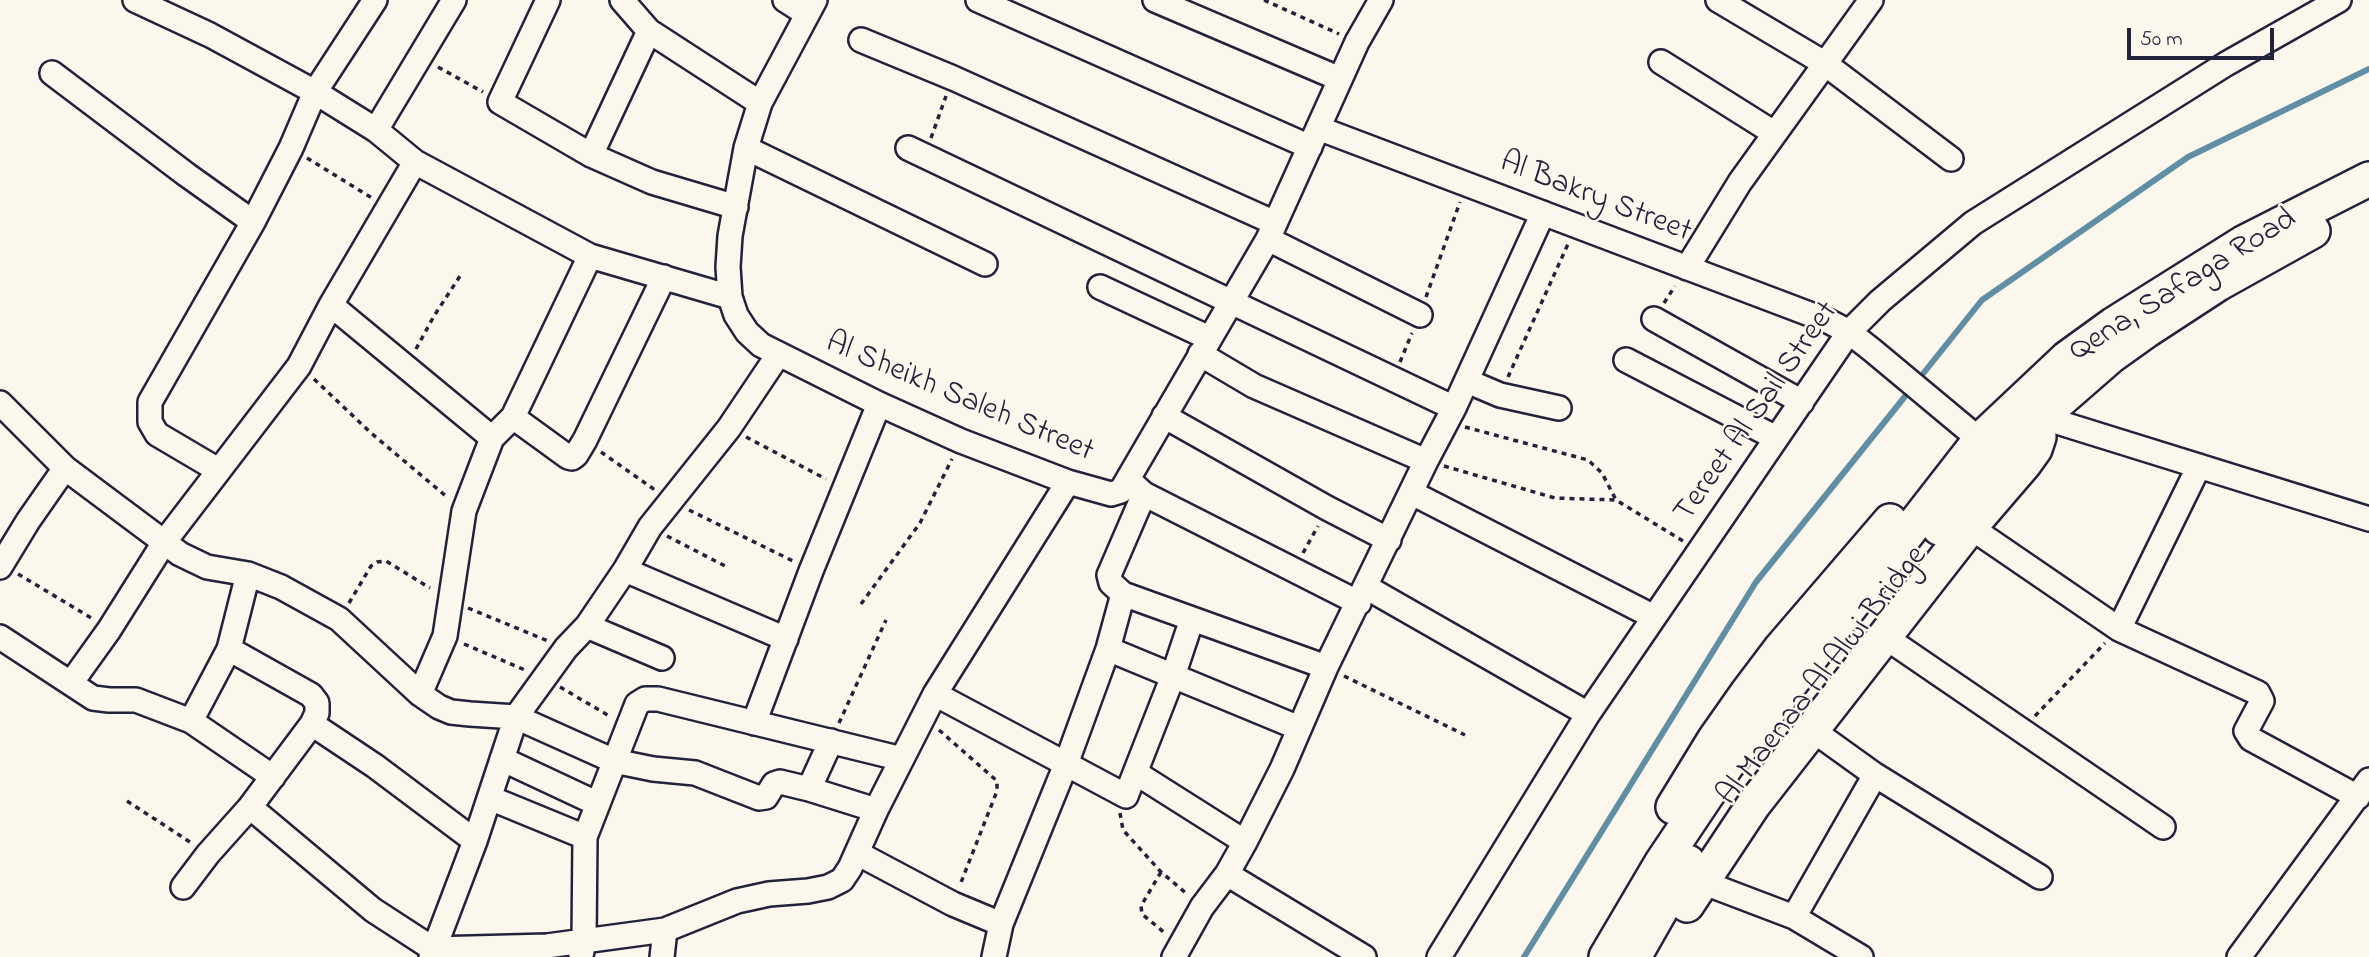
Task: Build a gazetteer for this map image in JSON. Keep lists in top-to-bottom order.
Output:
{
  "streets": {
    "highway": ["Qena, Safaga Road", "Al Maenaa Al Alwi Bridge"],
    "street": ["Al Bakry Street", "Al Sheikh Saleh Street", "Tereet Al Sail Street"]
  },
  "crossings": [
    ["Al Bakry Street", "Qena, Safaga Road"],
    ["Al Bakry Street", "Al Sheikh Saleh Street"],
    ["Al Bakry Street", "Tereet Al Sail Street"],
    ["Al Bakry Street", "Al Maenaa Al Alwi Bridge"],
    ["Qena, Safaga Road", "Al Maenaa Al Alwi Bridge"]
  ],
  "scale_bar": "50 m"
}
